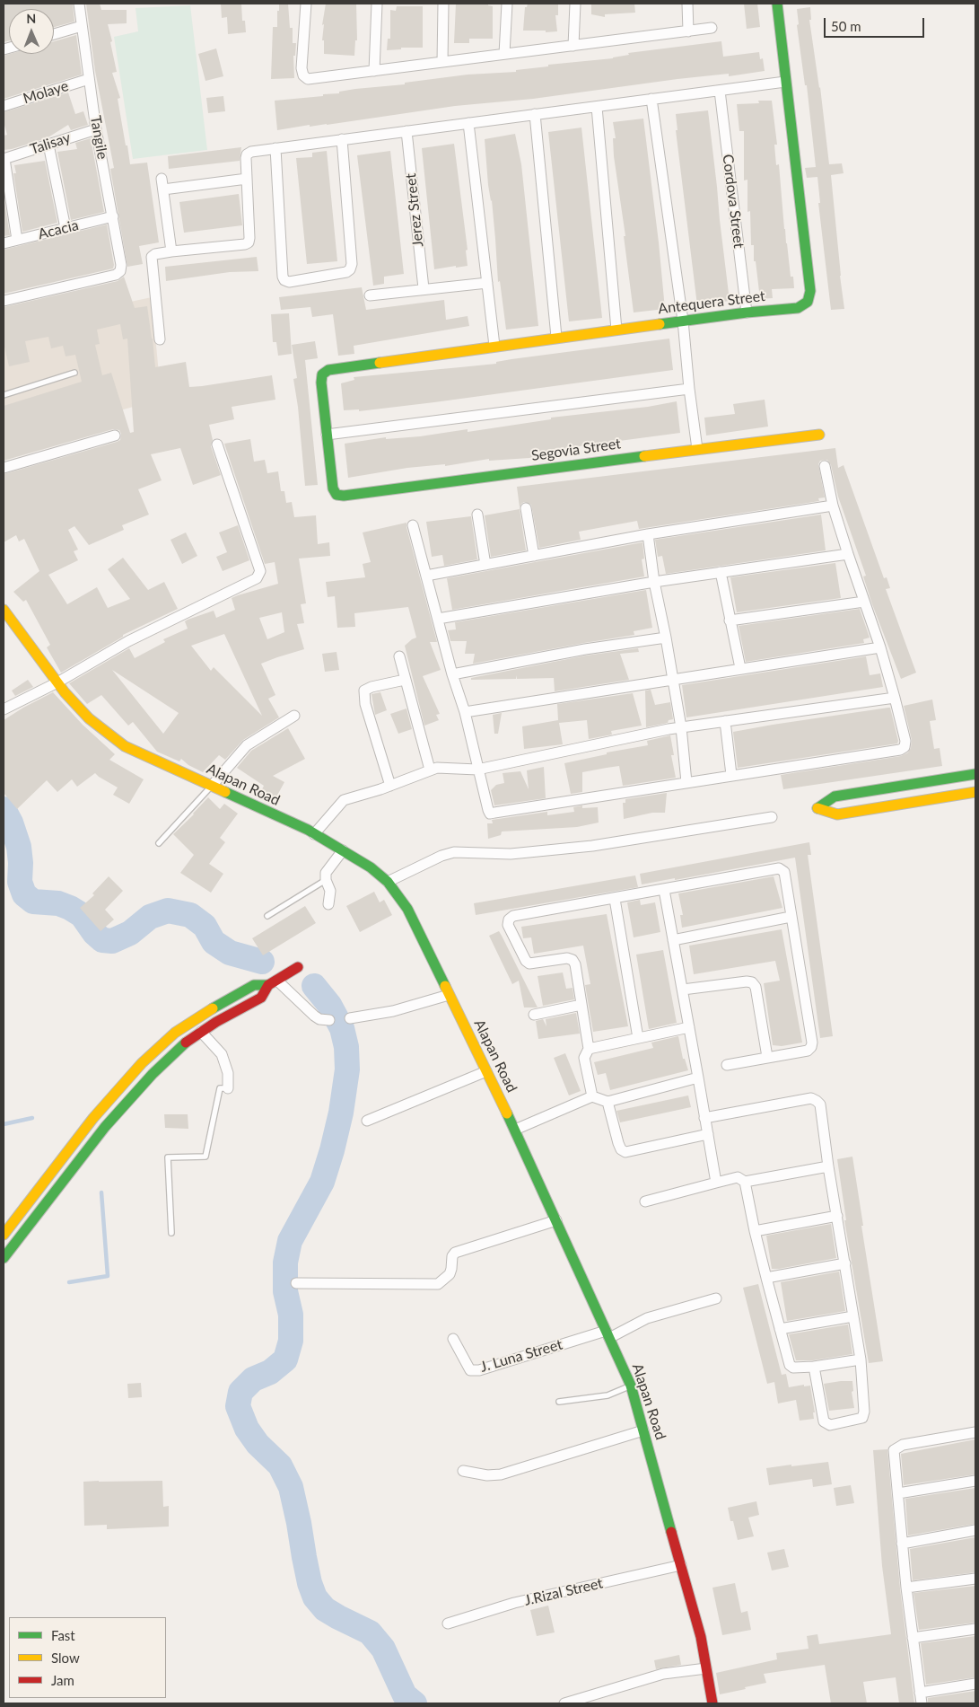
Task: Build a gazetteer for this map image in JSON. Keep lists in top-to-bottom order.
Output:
{
  "streets": {
    "street": [
      "Molaye",
      "Tangile",
      "Talisay",
      "Cordova Street",
      "Jerez Street",
      "Acacia",
      "Antequera Street",
      "Segovia Street",
      "Alapan Road",
      "J. Luna Street",
      "J.Rizal Street"
    ]
  },
  "crossings": [
    ["Molaye", "Tangile"],
    ["Tangile", "Talisay"],
    ["Tangile", "Acacia"],
    ["Cordova Street", "Antequera Street"],
    ["Antequera Street", "Segovia Street"],
    ["Alapan Road", "J. Luna Street"],
    ["Alapan Road", "J.Rizal Street"]
  ],
  "legend": ["Fast", "Slow", "Jam"],
  "scale_bar": "50 m",
  "north": "top"
}
